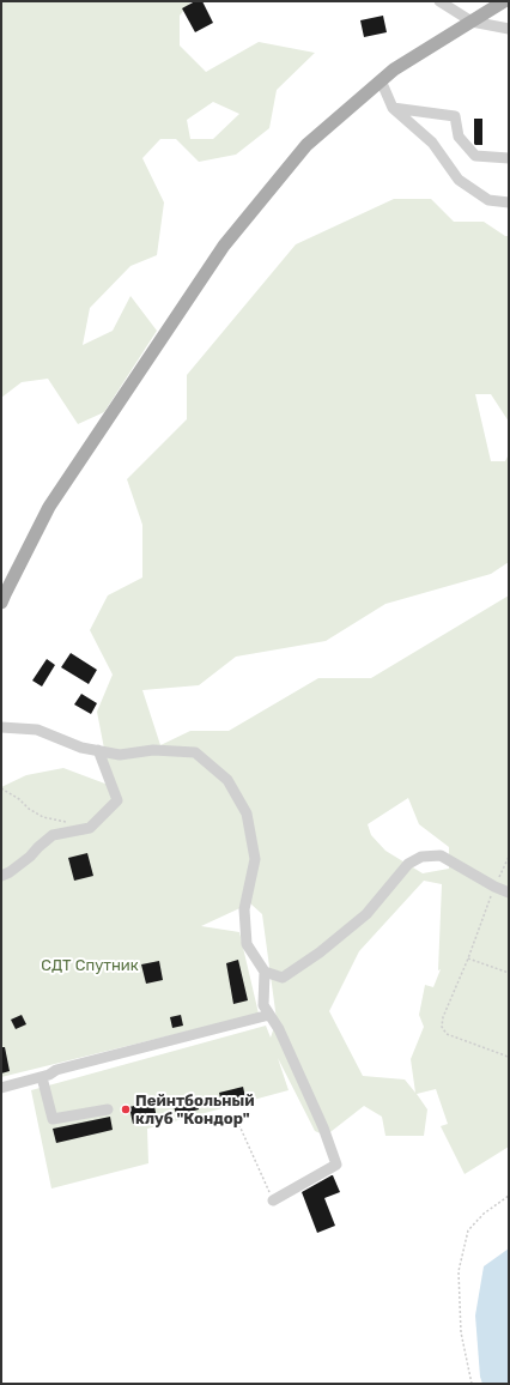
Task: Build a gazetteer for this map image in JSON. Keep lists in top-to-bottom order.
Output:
{
  "parks": ["СДТ Спутник"],
  "places": ["Пейнтбольный клуб \"Кондор\""]
}
